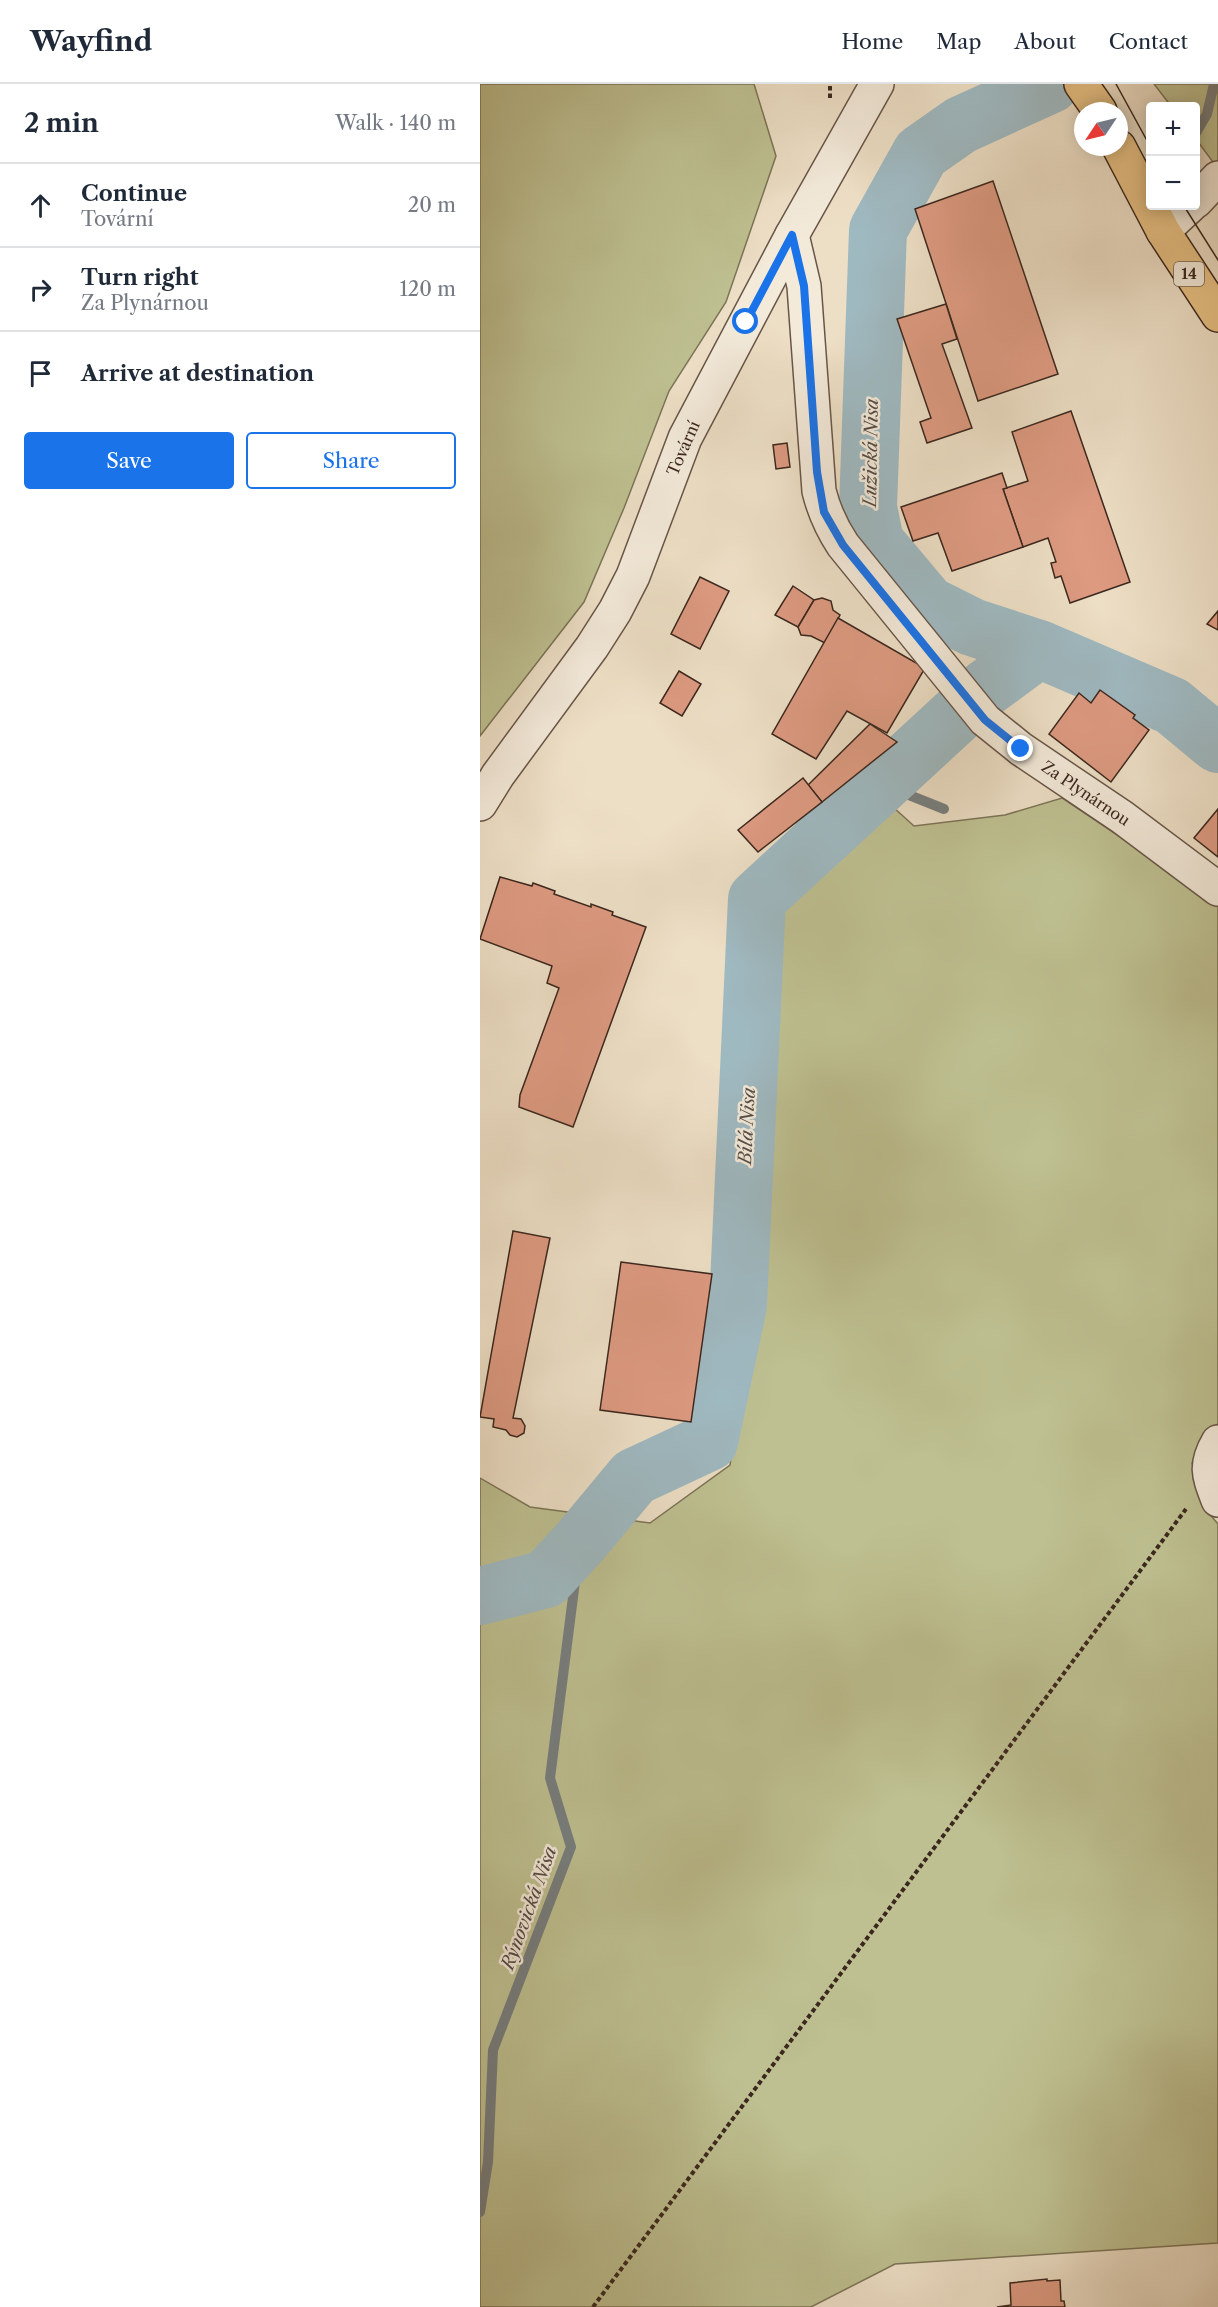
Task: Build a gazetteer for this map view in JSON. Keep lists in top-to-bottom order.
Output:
{
  "streets": {
    "main road": ["14"],
    "street": ["Tovární", "Za Plynárnou"]
  },
  "crossings": [
    ["Tovární", "Za Plynárnou"]
  ],
  "water": ["Lužická Nisa", "Bílá Nisa", "Rýnovická Nisa"],
  "north": "bottom left",
  "page": {
    "header": "Wayfind",
    "nav": [
      "Home",
      "Map",
      "About",
      "Contact"
    ],
    "heading": ["2 min", "Walk · 140 m"],
    "map_buttons": ["+", "−"],
    "list": [
      ["Continue", "Tovární", "20 m"],
      ["Turn right", "Za Plynárnou", "120 m"],
      "Arrive at destination"
    ],
    "buttons": ["Save", "Share"]
  }
}
